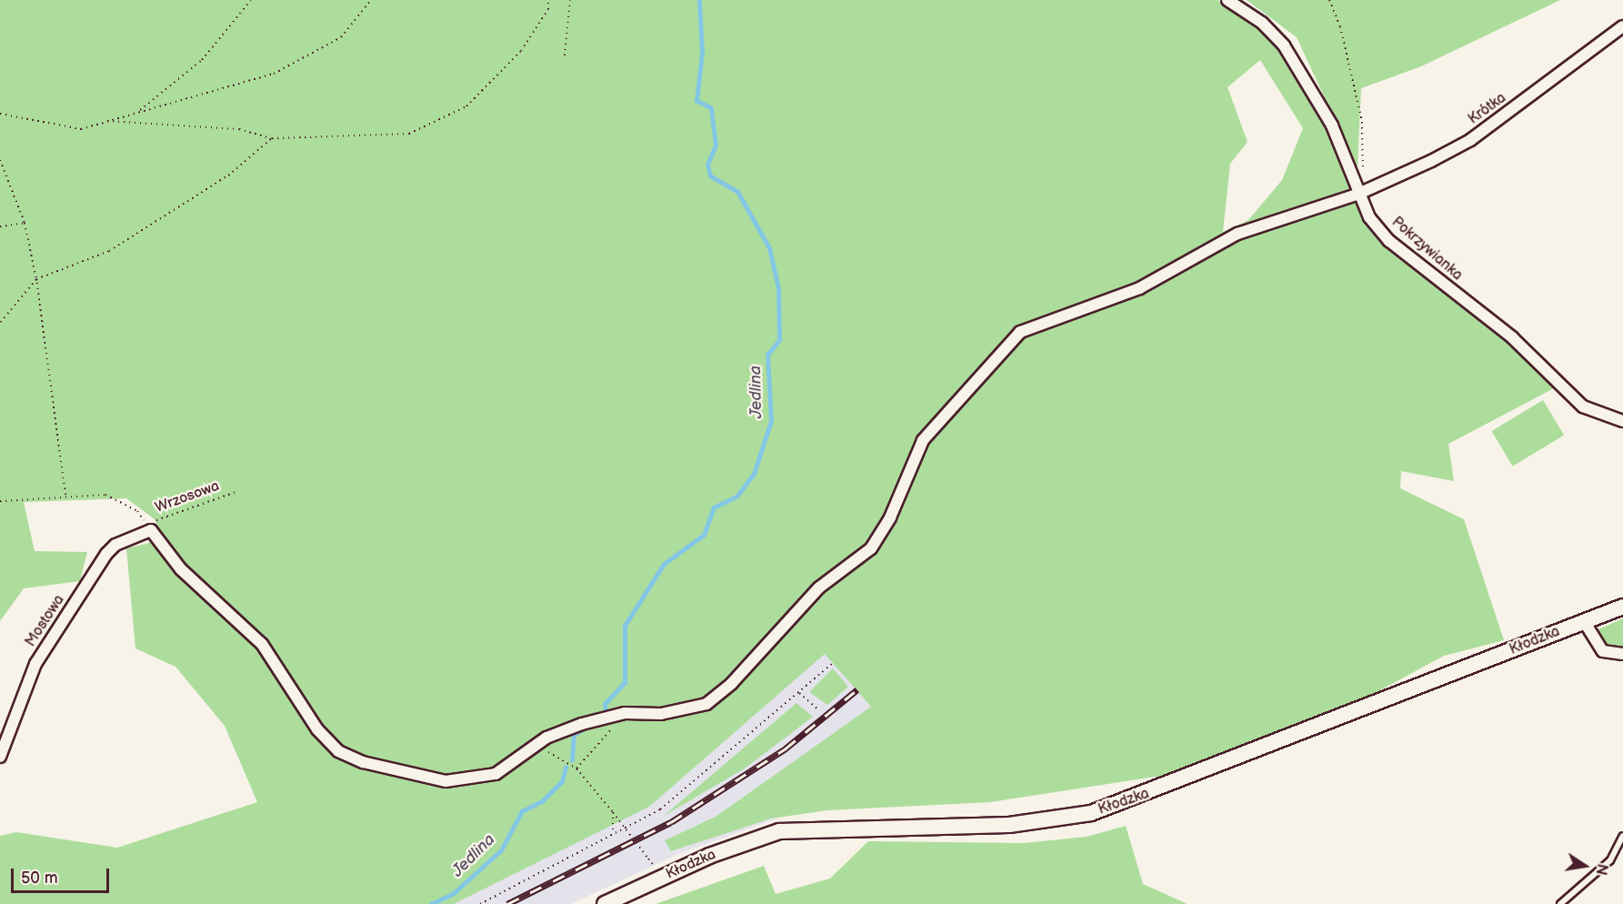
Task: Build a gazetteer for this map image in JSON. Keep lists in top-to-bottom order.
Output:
{
  "streets": {
    "main road": ["Kłodzka"],
    "street": ["Krótka", "Pokrzywianka", "Mostowa"],
    "path": ["Wrzosowa"]
  },
  "crossings": [
    ["Krótka", "Pokrzywianka"],
    ["Krótka", "Wrzosowa"],
    ["Krótka", "Mostowa"],
    ["Wrzosowa", "Mostowa"]
  ],
  "water": ["Jedlina"],
  "scale_bar": "50 m",
  "north": "right"
}
